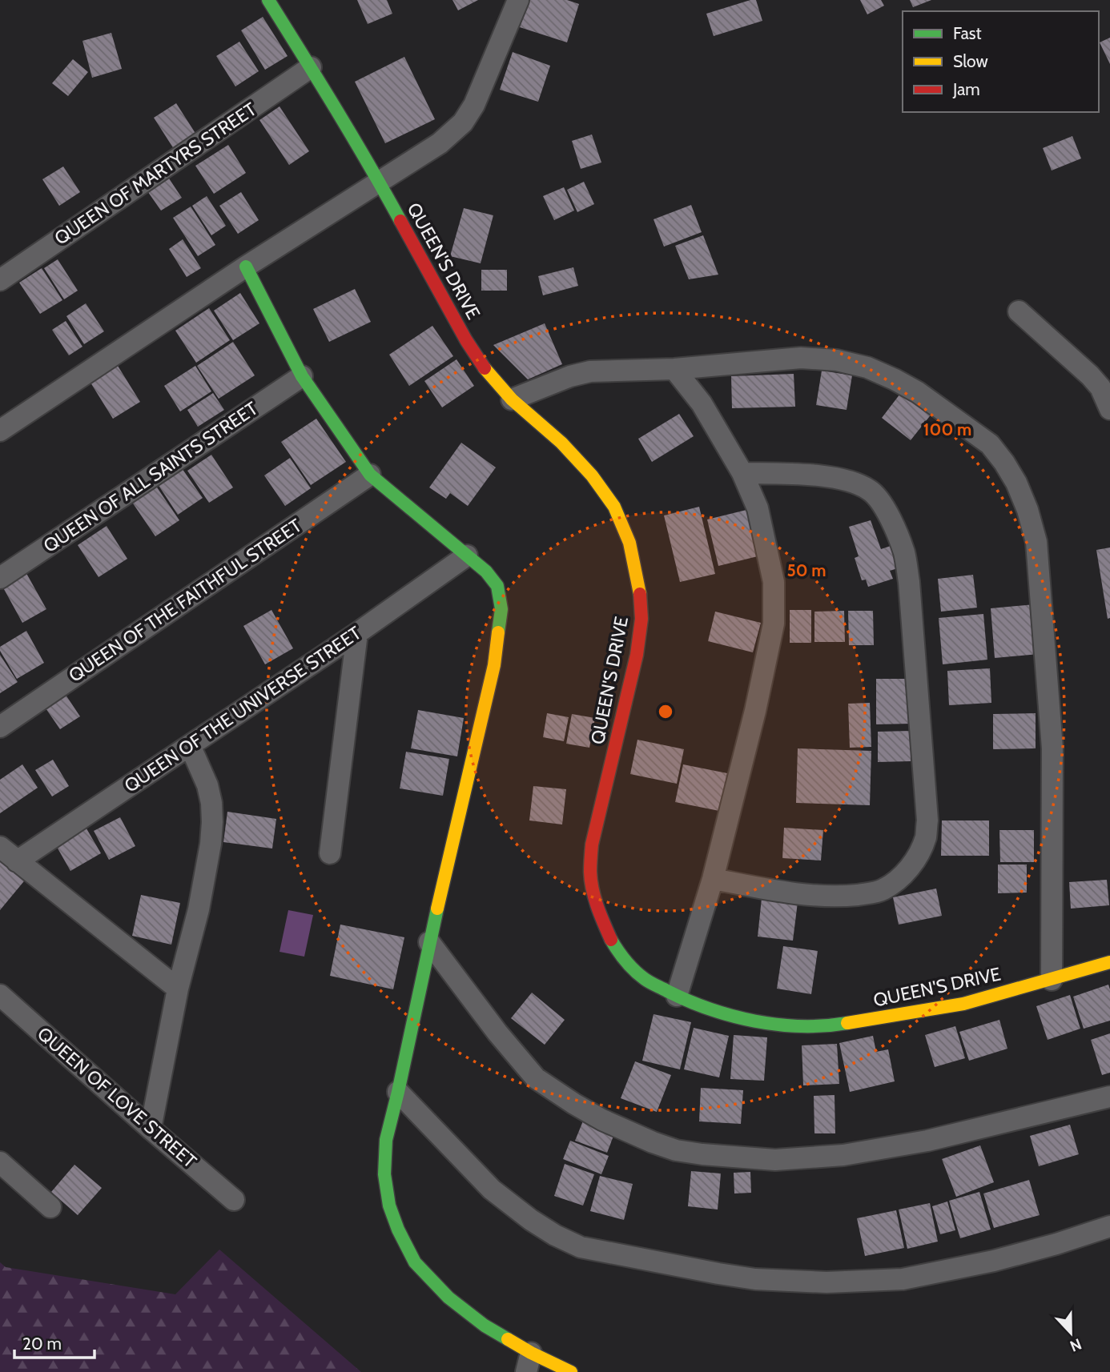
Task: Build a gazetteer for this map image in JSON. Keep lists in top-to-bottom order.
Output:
{
  "streets": {
    "street": [
      "QUEEN OF MARTYRS STREET",
      "QUEEN'S DRIVE",
      "QUEEN OF ALL SAINTS STREET",
      "QUEEN OF THE FAITHFUL STREET",
      "QUEEN OF THE UNIVERSE STREET",
      "QUEEN OF LOVE STREET"
    ]
  },
  "crossings": [
    ["QUEEN OF MARTYRS STREET", "QUEEN'S DRIVE"]
  ],
  "legend": ["Fast", "Slow", "Jam"],
  "scale_bar": "20 m",
  "north": "bottom",
  "rings": ["100 m", "50 m"]
}
